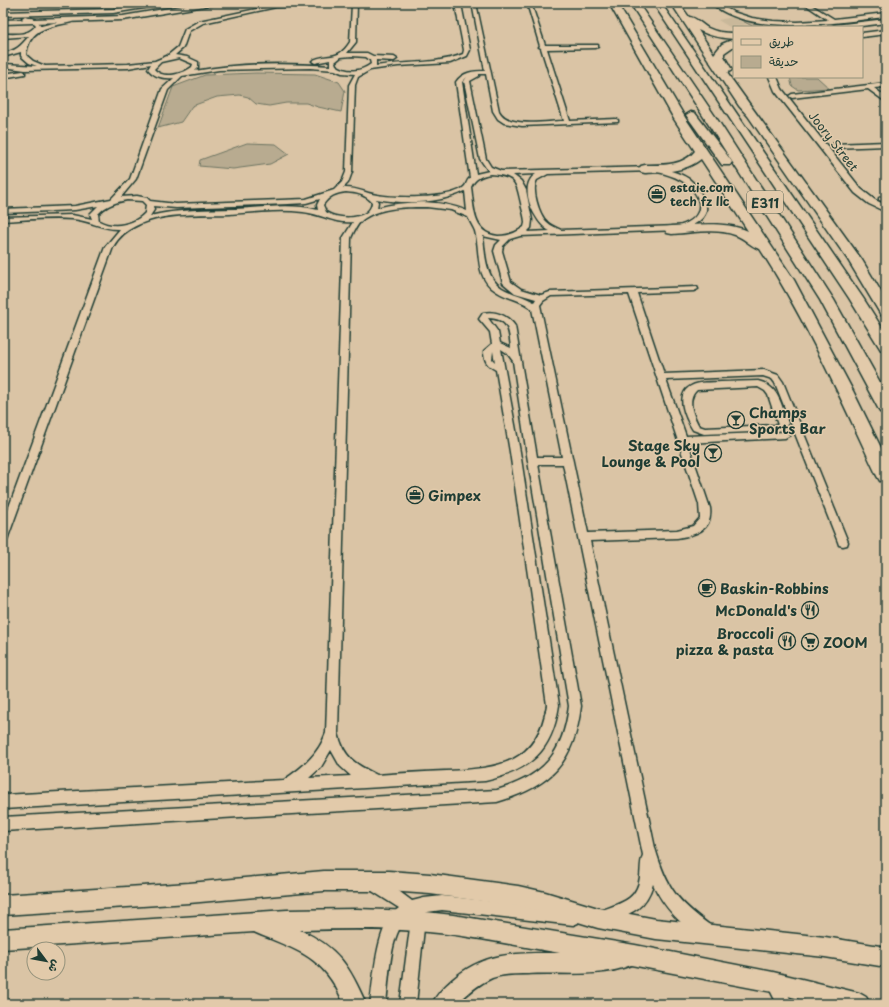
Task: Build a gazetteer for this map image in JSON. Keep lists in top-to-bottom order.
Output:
{
  "streets": {
    "highway": ["E311"],
    "street": ["Joory Street"]
  },
  "places": {
    "office": ["estaie.com tech fz llc", "Gimpex"],
    "bar": ["Champs Sports Bar", "Stage Sky Lounge & Pool"],
    "cafe": ["Baskin-Robbins"],
    "restaurant": ["McDonald's", "Broccoli pizza & pasta"],
    "supermarket": ["ZOOM"]
  },
  "legend": ["طريق", "حديقة"],
  "north": "bottom right"
}
